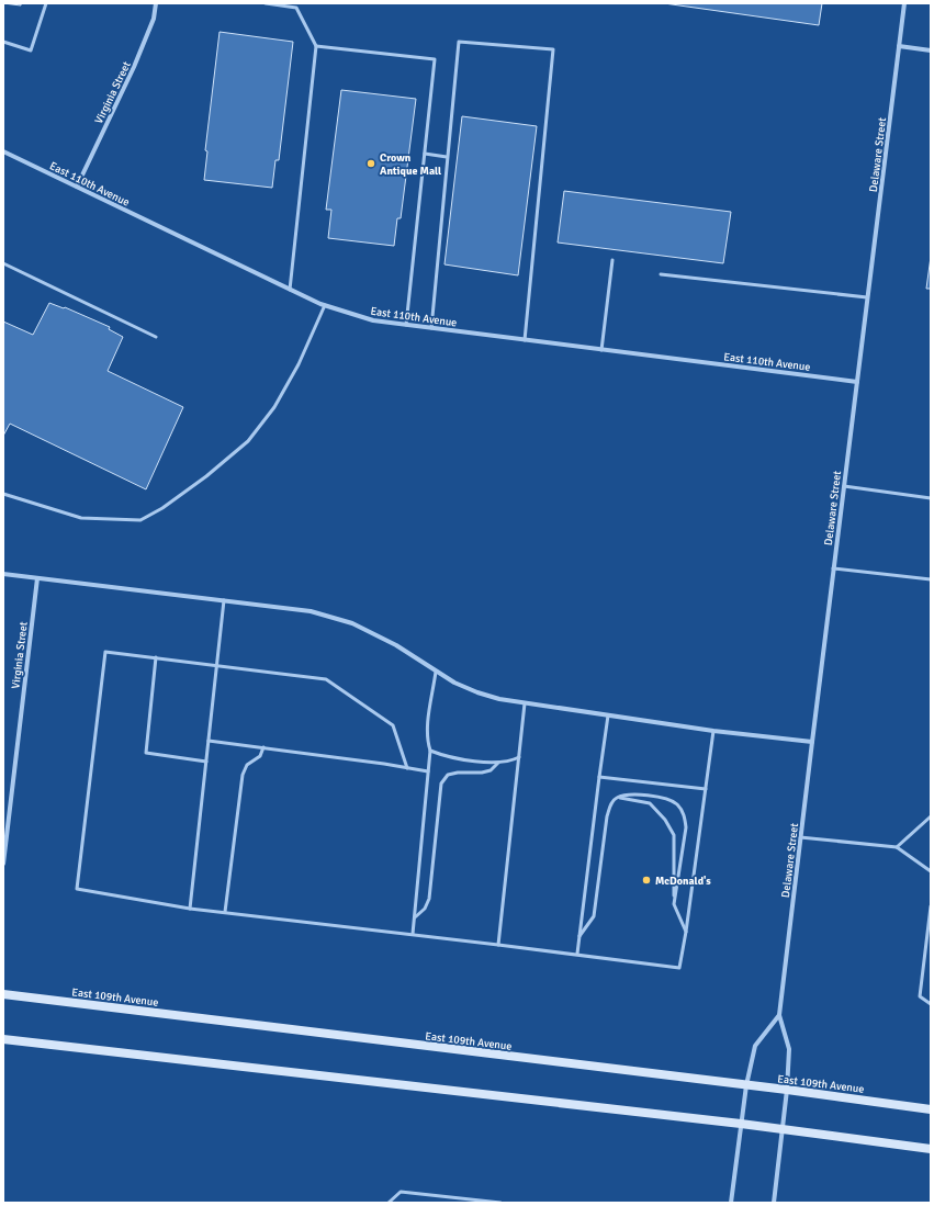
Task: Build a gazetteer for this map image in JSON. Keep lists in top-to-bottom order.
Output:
{
  "streets": {
    "main road": ["East 109th Avenue"],
    "street": ["Virginia Street", "Delaware Street", "East 110th Avenue"]
  },
  "crossings": [
    ["Virginia Street", "East 110th Avenue"],
    ["Delaware Street", "East 110th Avenue"],
    ["Delaware Street", "East 109th Avenue"]
  ],
  "places": ["Crown Antique Mall", "McDonald's"]
}
